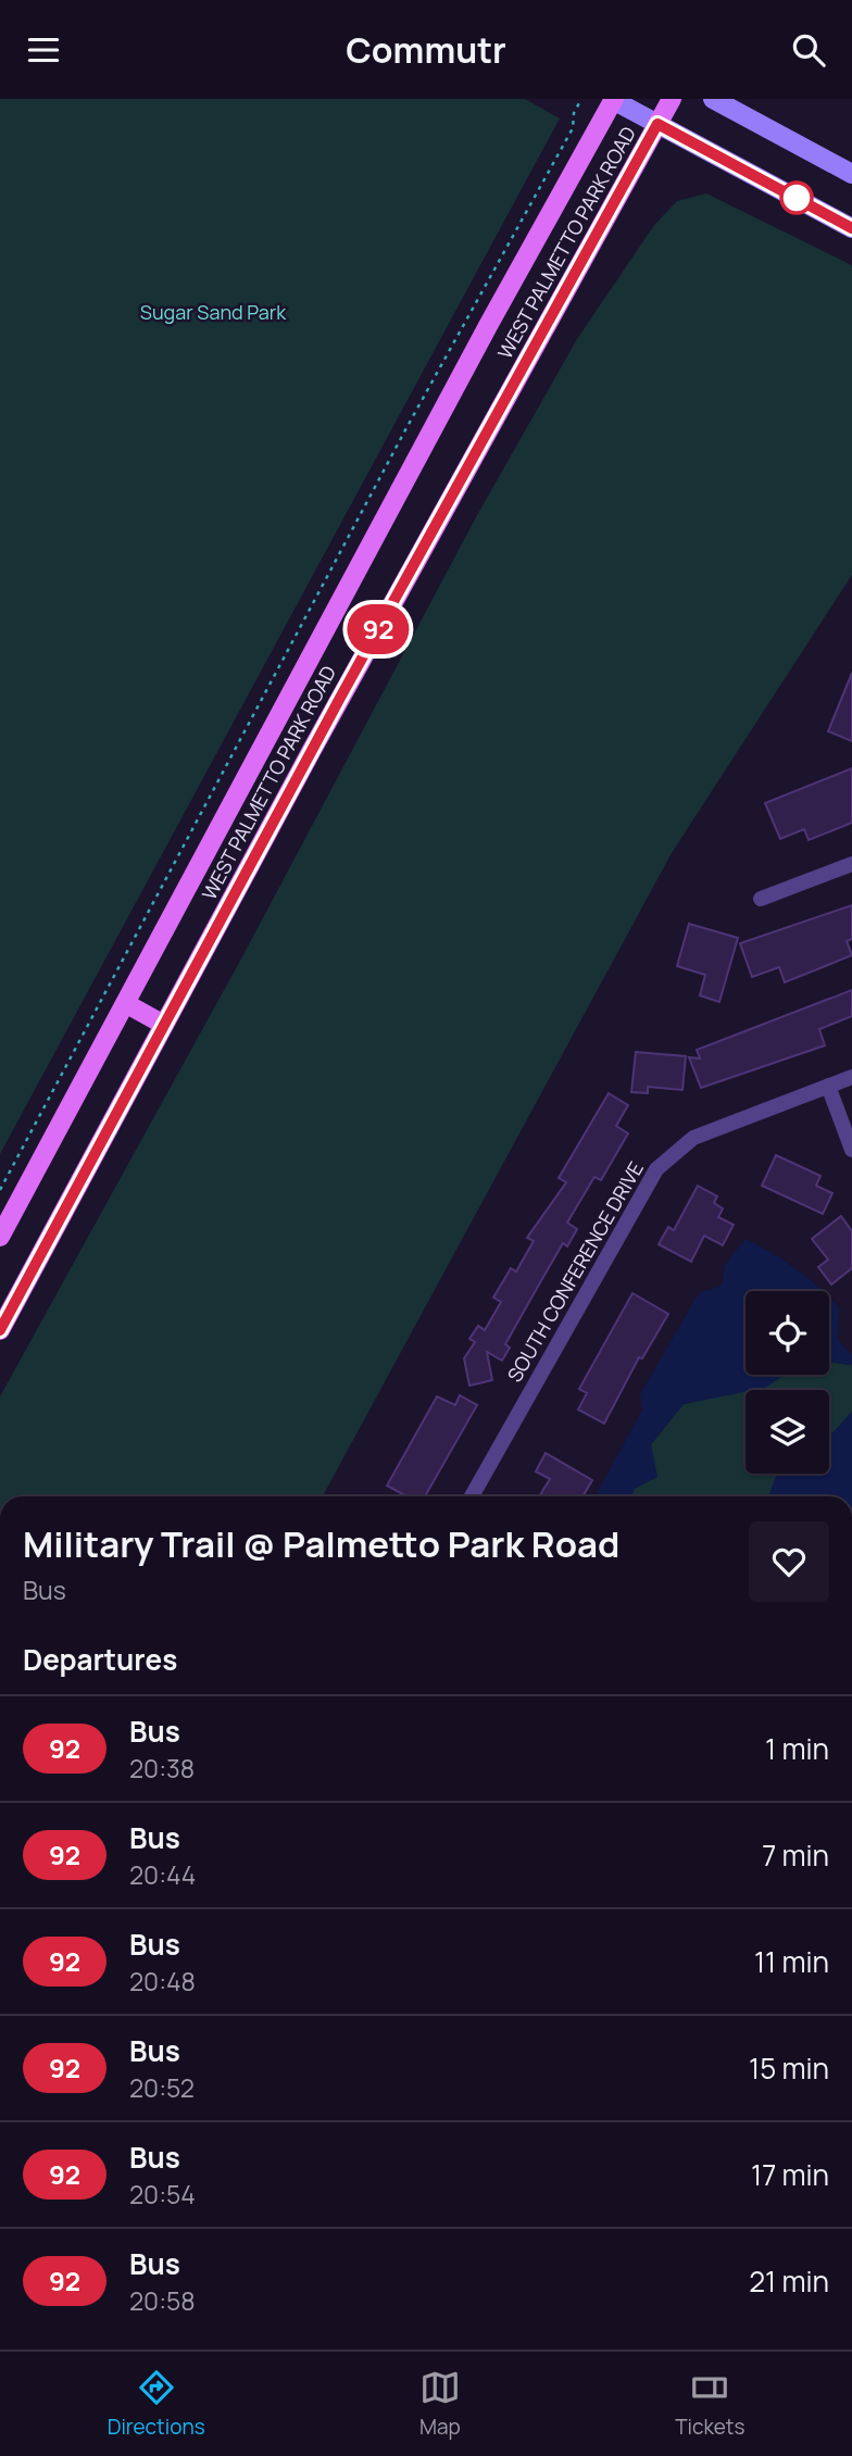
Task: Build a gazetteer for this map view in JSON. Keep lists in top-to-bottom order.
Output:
{
  "streets": {
    "main road": ["WEST PALMETTO PARK ROAD"],
    "street": ["SOUTH CONFERENCE DRIVE"]
  },
  "parks": ["Sugar Sand Park"],
  "lines": ["bus line 92"],
  "page": {
    "header": "Commutr",
    "on_map": "92",
    "heading": [
      ["Military Trail @ Palmetto Park Road", "Bus"],
      "Departures"
    ],
    "list": [
      {
        "mark": "92",
        "name": "Bus",
        "note": "20:38",
        "value": "1 min"
      },
      {
        "mark": "92",
        "name": "Bus",
        "note": "20:44",
        "value": "7 min"
      },
      {
        "mark": "92",
        "name": "Bus",
        "note": "20:48",
        "value": "11 min"
      },
      {
        "mark": "92",
        "name": "Bus",
        "note": "20:52",
        "value": "15 min"
      },
      {
        "mark": "92",
        "name": "Bus",
        "note": "20:54",
        "value": "17 min"
      },
      {
        "mark": "92",
        "name": "Bus",
        "note": "20:58",
        "value": "21 min"
      }
    ],
    "tabs": ["Directions", "Map", "Tickets"]
  }
}
